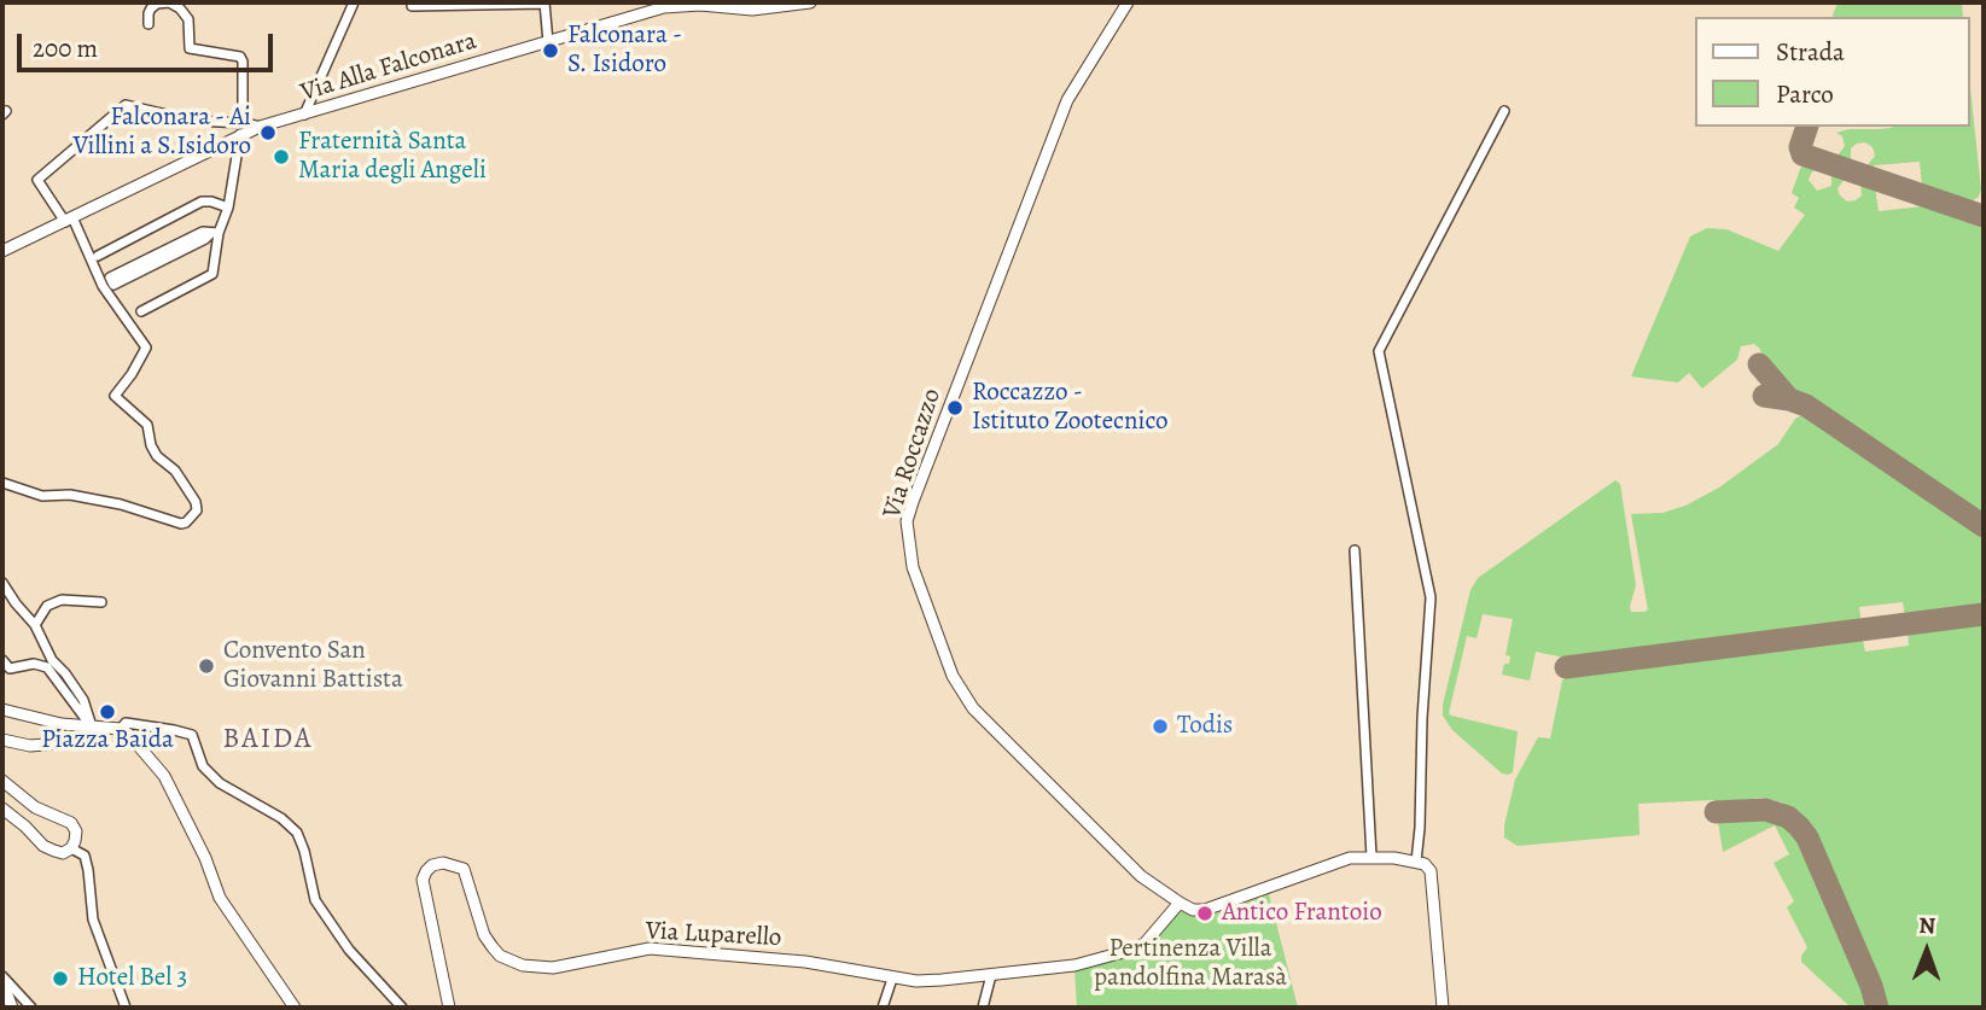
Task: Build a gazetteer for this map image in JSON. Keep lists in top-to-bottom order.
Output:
{
  "streets": {
    "street": ["Via Alla Falconara", "Via Roccazzo", "Via Luparello"]
  },
  "crossings": [
    ["Via Roccazzo", "Via Luparello"]
  ],
  "districts": ["BAIDA"],
  "parks": ["Pertinenza Villa pandolfina Marasà"],
  "places": [
    "Falconara - S. Isidoro",
    "Falconara - Ai Villini a S.Isidoro",
    "Fraternità Santa Maria degli Angeli",
    "Roccazzo - Istituto Zootecnico",
    "Convento San Giovanni Battista",
    "Piazza Baida",
    "Todis",
    "Antico Frantoio",
    "Hotel Bel 3"
  ],
  "legend": ["Strada", "Parco"],
  "scale_bar": "200 m",
  "north": "top"
}
